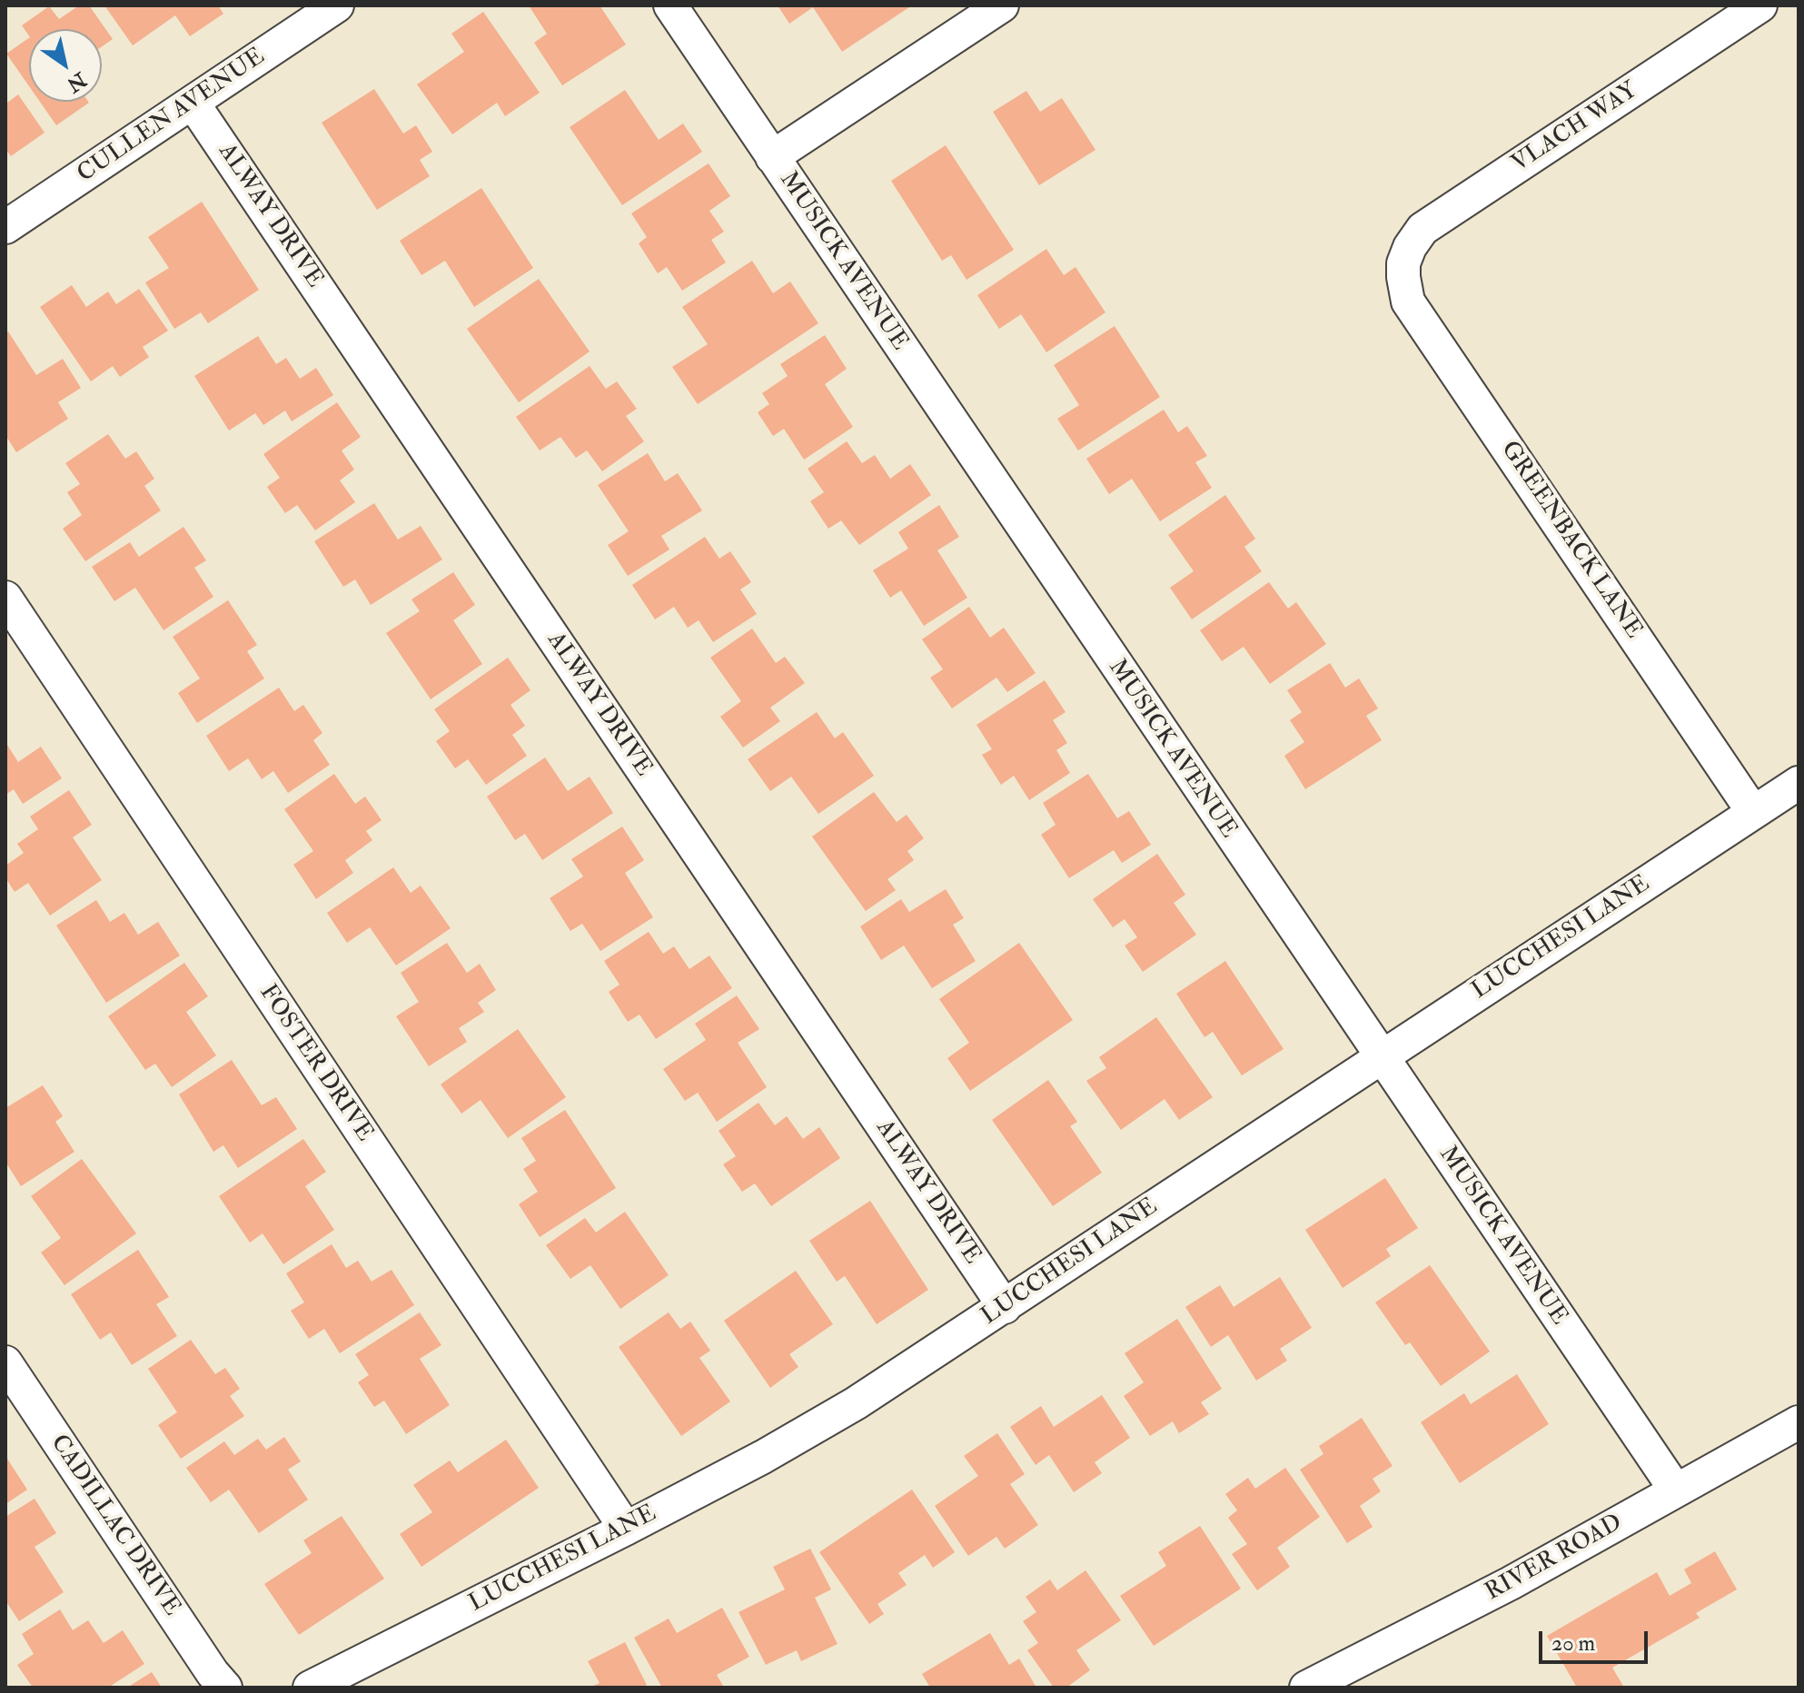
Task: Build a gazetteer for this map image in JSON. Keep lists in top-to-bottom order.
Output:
{
  "streets": {
    "street": [
      "CULLEN AVENUE",
      "VLACH WAY",
      "ALWAY DRIVE",
      "MUSICK AVENUE",
      "GREENBACK LANE",
      "LUCCHESI LANE",
      "FOSTER DRIVE",
      "CADILLAC DRIVE",
      "RIVER ROAD"
    ]
  },
  "crossings": [
    ["CULLEN AVENUE", "ALWAY DRIVE"],
    ["VLACH WAY", "GREENBACK LANE"],
    ["ALWAY DRIVE", "LUCCHESI LANE"],
    ["MUSICK AVENUE", "LUCCHESI LANE"],
    ["MUSICK AVENUE", "RIVER ROAD"],
    ["GREENBACK LANE", "LUCCHESI LANE"],
    ["LUCCHESI LANE", "FOSTER DRIVE"]
  ],
  "scale_bar": "20 m",
  "north": "bottom right"
}
